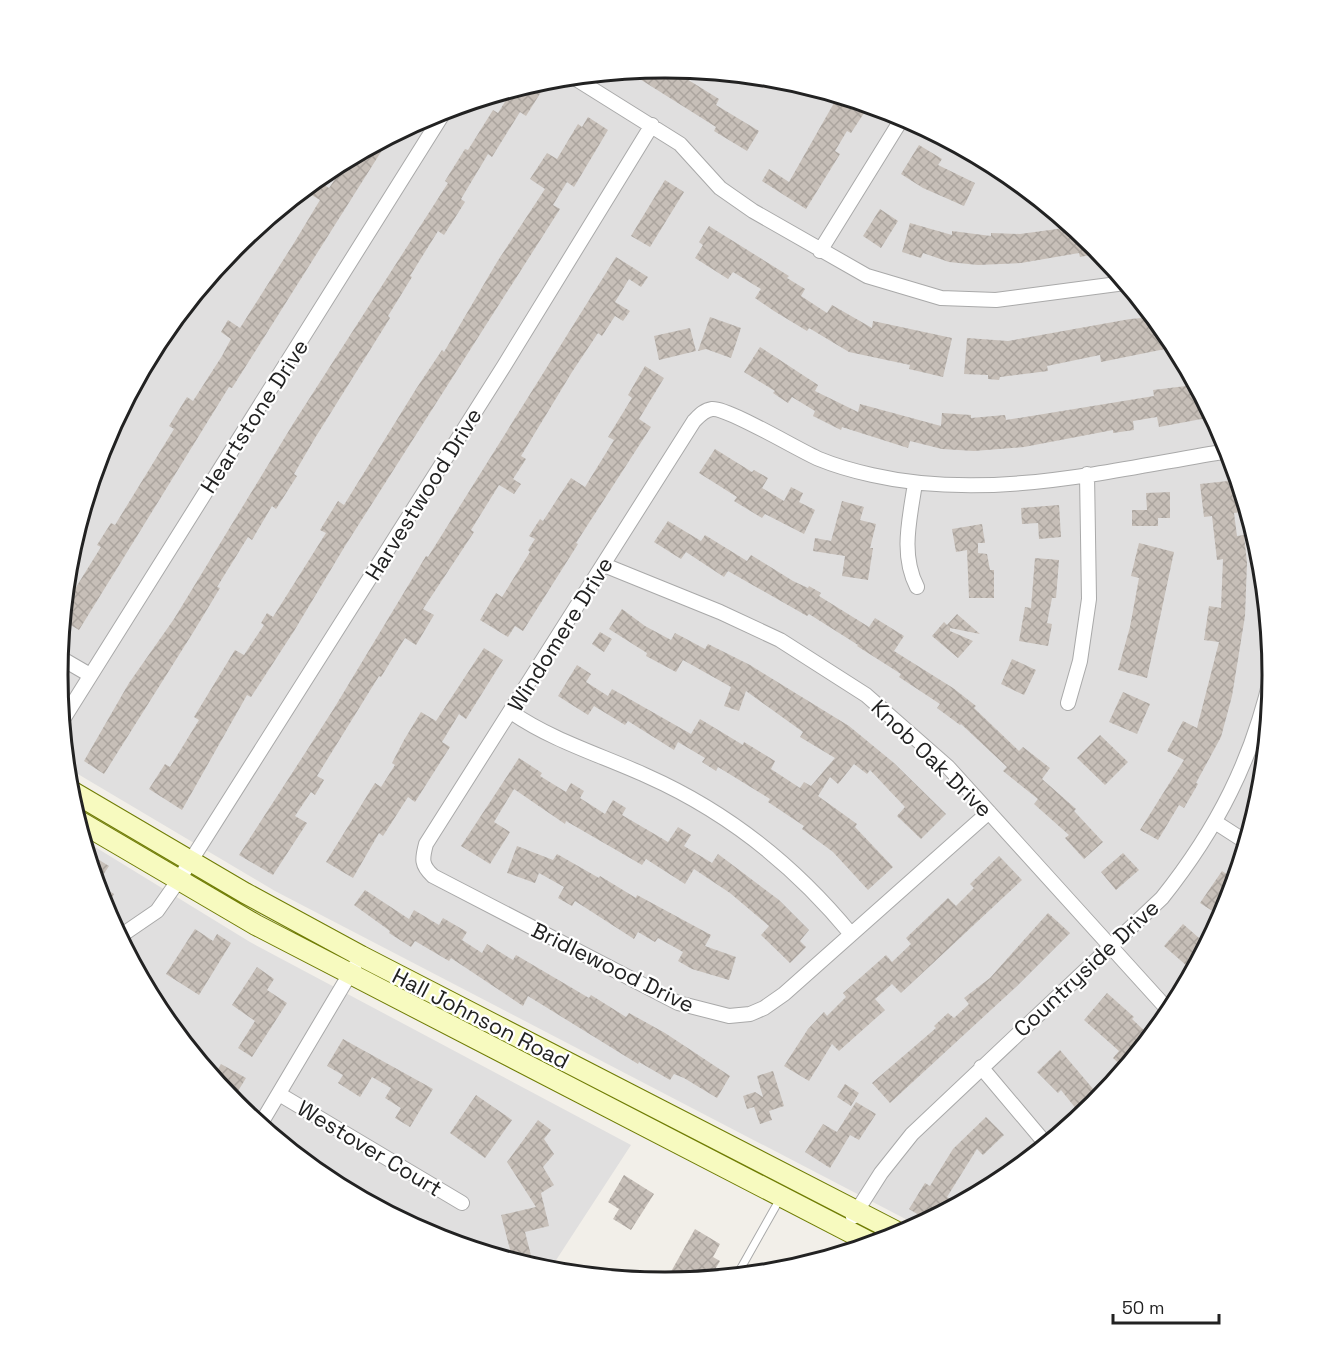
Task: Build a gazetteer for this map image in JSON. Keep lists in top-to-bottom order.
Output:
{
  "streets": {
    "main road": ["Hall Johnson Road"],
    "street": [
      "Heartstone Drive",
      "Harvestwood Drive",
      "Windomere Drive",
      "Knob Oak Drive",
      "Bridlewood Drive",
      "Countryside Drive",
      "Westover Court"
    ]
  },
  "crossings": [
    ["Harvestwood Drive", "Hall Johnson Road"],
    ["Windomere Drive", "Knob Oak Drive"],
    ["Windomere Drive", "Bridlewood Drive"],
    ["Knob Oak Drive", "Bridlewood Drive"],
    ["Knob Oak Drive", "Countryside Drive"],
    ["Countryside Drive", "Hall Johnson Road"]
  ],
  "scale_bar": "50 m"
}
